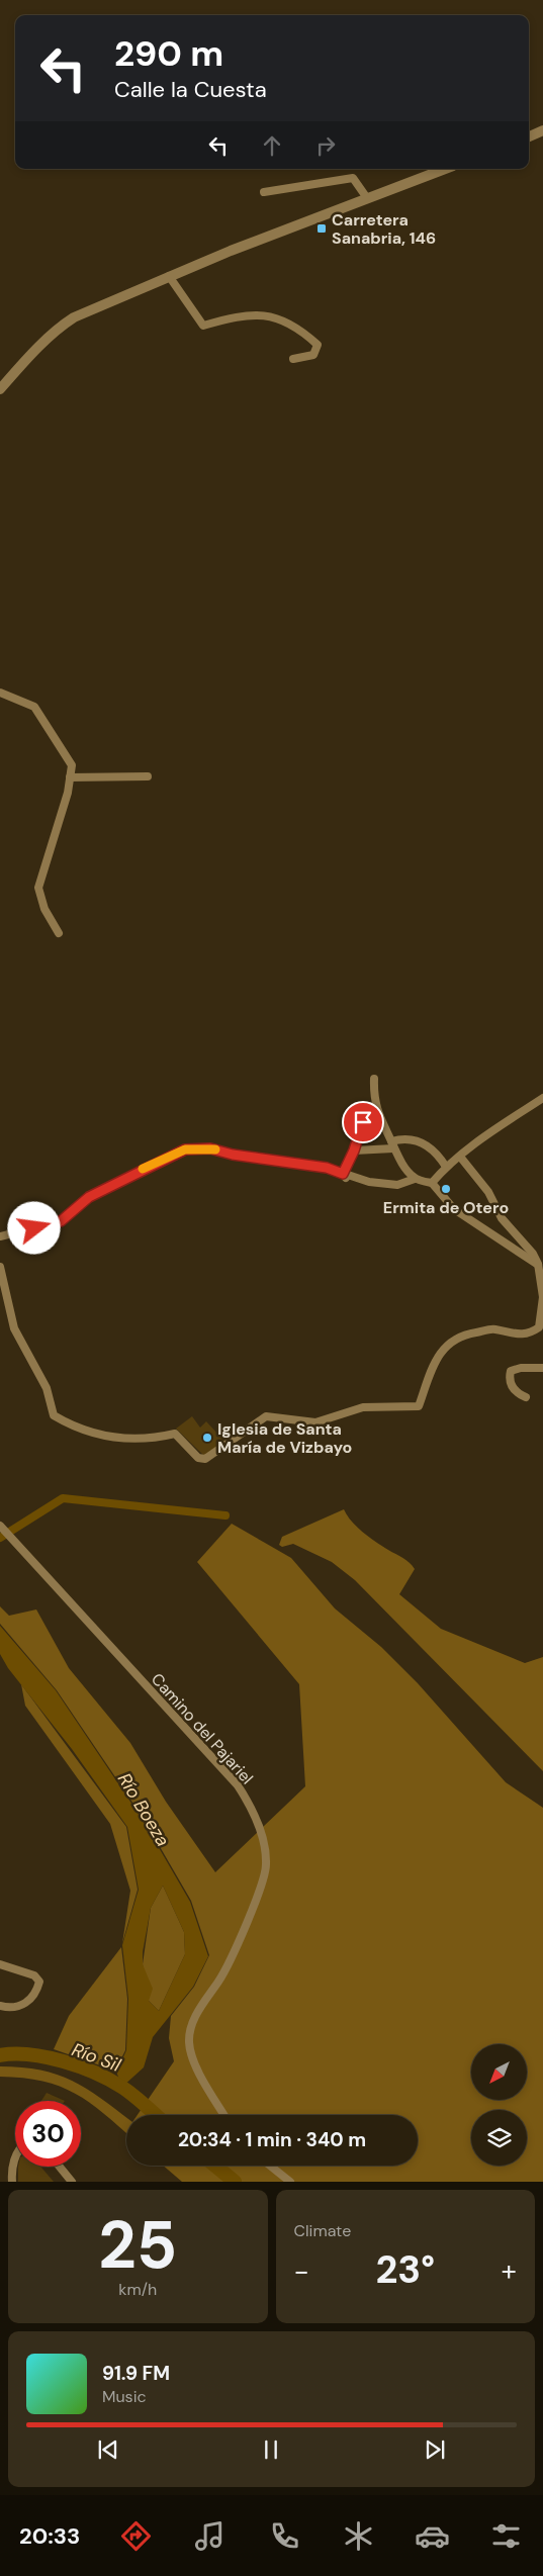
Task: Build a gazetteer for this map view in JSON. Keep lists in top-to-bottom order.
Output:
{
  "streets": {
    "street": ["Camino del Pajariel"]
  },
  "water": ["Río Boeza", "Río Sil"],
  "places": {
    "transit": ["Carretera Sanabria, 146"],
    "other": ["Ermita de Otero", "Iglesia de Santa María de Vizbayo"]
  },
  "north": "bottom left",
  "page": {
    "turn": ["290 m", "Calle la Cuesta"],
    "limit": "30",
    "trip": "20:34 · 1 min · 340 m",
    "tile": [
      ["25", "km/h"],
      "Climate"
    ],
    "heat": ["−", "23°", "+"],
    "song": ["91.9 FM", "Music"],
    "tabs": "20:33"
  }
}
